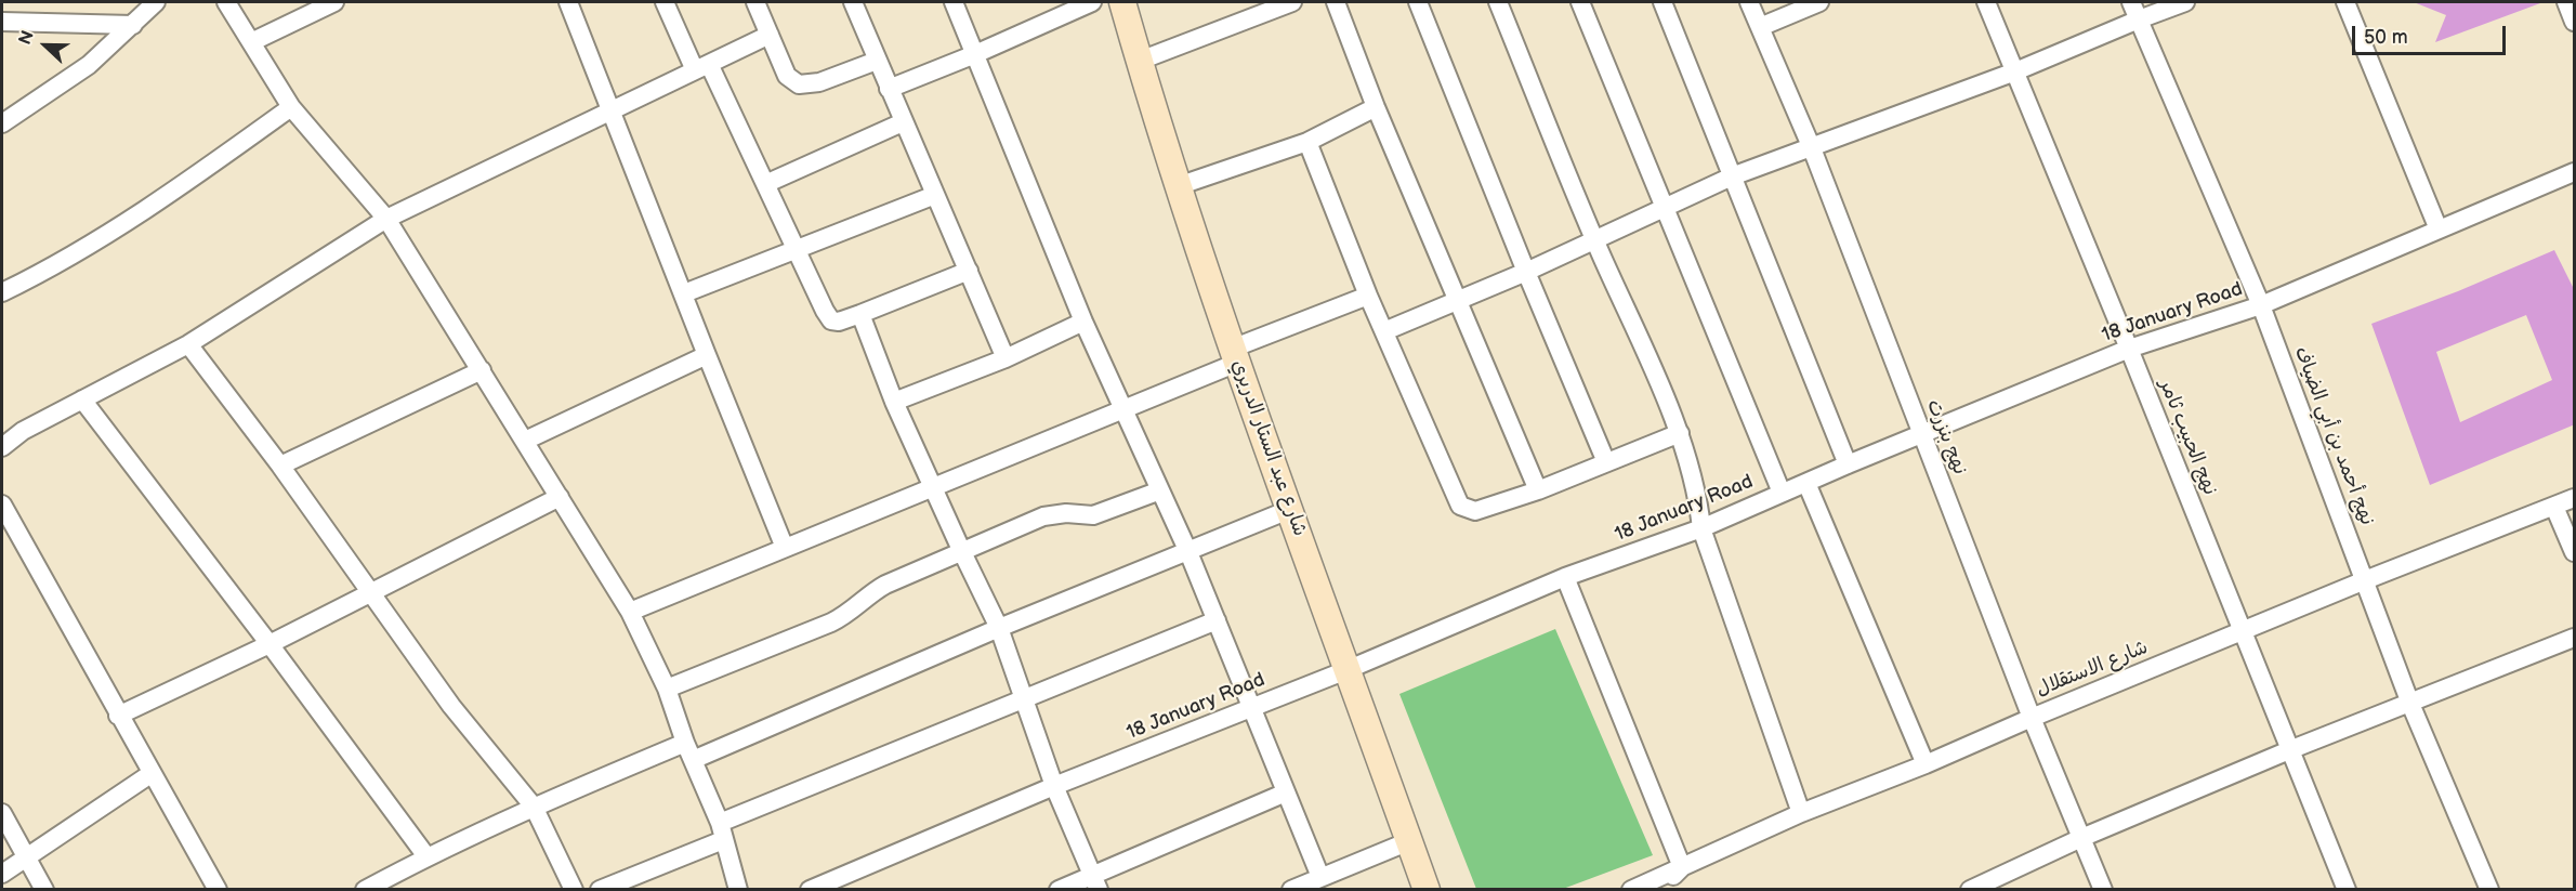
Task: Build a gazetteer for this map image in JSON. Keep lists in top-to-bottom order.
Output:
{
  "streets": {
    "street": [
      "18 January Road",
      "نهج أحمد بن أبي الضياف",
      "نهج بنزرت",
      "نهج الحبيب ثامر",
      "شارع عبد الستار الدريري",
      "شارع الاستقلال"
    ]
  },
  "crossings": [
    ["18 January Road", "نهج أحمد بن أبي الضياف"],
    ["18 January Road", "نهج بنزرت"],
    ["18 January Road", "نهج الحبيب ثامر"],
    ["18 January Road", "شارع عبد الستار الدريري"],
    ["نهج أحمد بن أبي الضياف", "شارع الاستقلال"],
    ["نهج بنزرت", "شارع الاستقلال"],
    ["نهج الحبيب ثامر", "شارع الاستقلال"]
  ],
  "scale_bar": "50 m",
  "north": "left"
}
